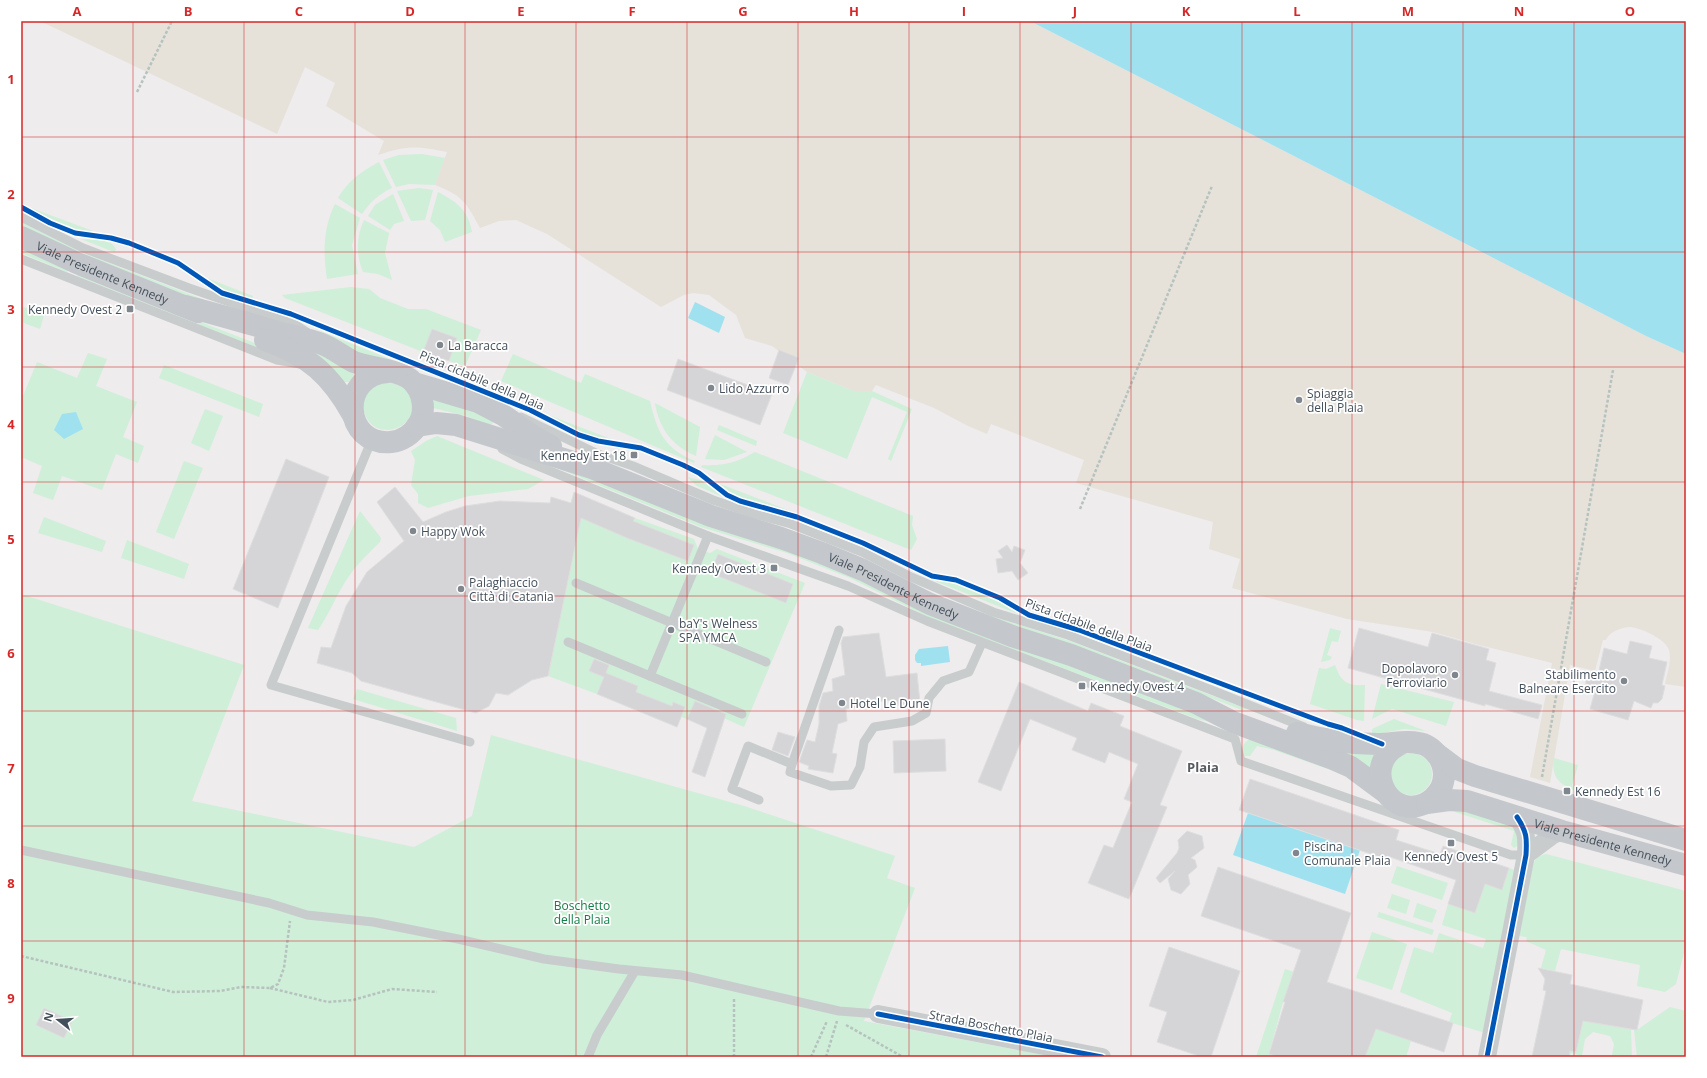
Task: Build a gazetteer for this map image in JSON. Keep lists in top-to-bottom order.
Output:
{
  "streets": {
    "main road": ["Viale Presidente Kennedy"],
    "street": ["Strada Boschetto Plaia"],
    "cycle path": ["Pista ciclabile della Plaia"]
  },
  "districts": ["Plaia"],
  "parks": ["Boschetto della Plaia"],
  "places": {
    "transit": [
      "Kennedy Ovest 2",
      "Kennedy Est 18",
      "Kennedy Ovest 3",
      "Kennedy Ovest 4",
      "Kennedy Est 16",
      "Kennedy Ovest 5"
    ],
    "other": [
      "La Baracca",
      "Lido Azzurro",
      "Spiaggia della Plaia",
      "Happy Wok",
      "Palaghiaccio Città di Catania",
      "baY's Welness SPA YMCA",
      "Dopolavoro Ferroviario",
      "Stabilimento Balneare Esercito",
      "Hotel Le Dune",
      "Piscina Comunale Plaia"
    ]
  },
  "north": "left",
  "grid": {
    "columns": [
      "A",
      "B",
      "C",
      "D",
      "E",
      "F",
      "G",
      "H",
      "I",
      "J",
      "K",
      "L",
      "M",
      "N",
      "O"
    ],
    "rows": [
      "1",
      "2",
      "3",
      "4",
      "5",
      "6",
      "7",
      "8",
      "9"
    ]
  }
}
